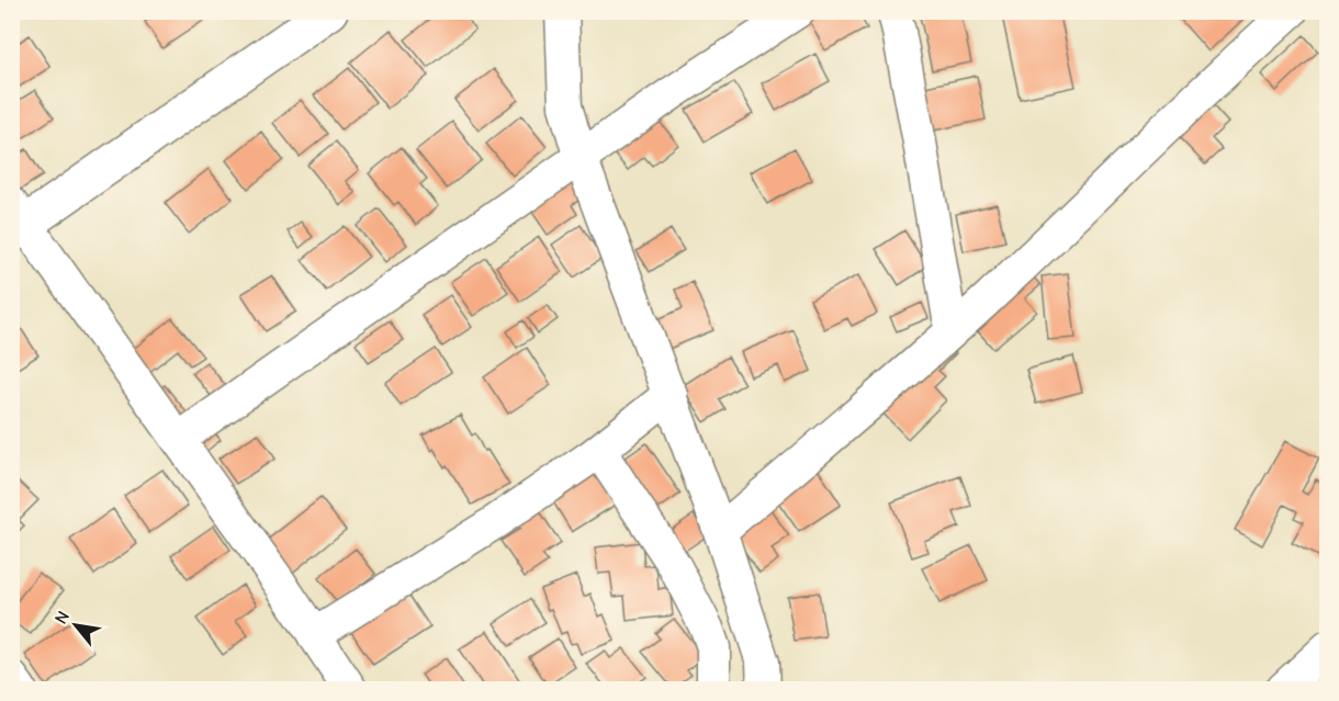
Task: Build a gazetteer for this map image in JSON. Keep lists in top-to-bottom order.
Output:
{
  "north": "top left"
}
